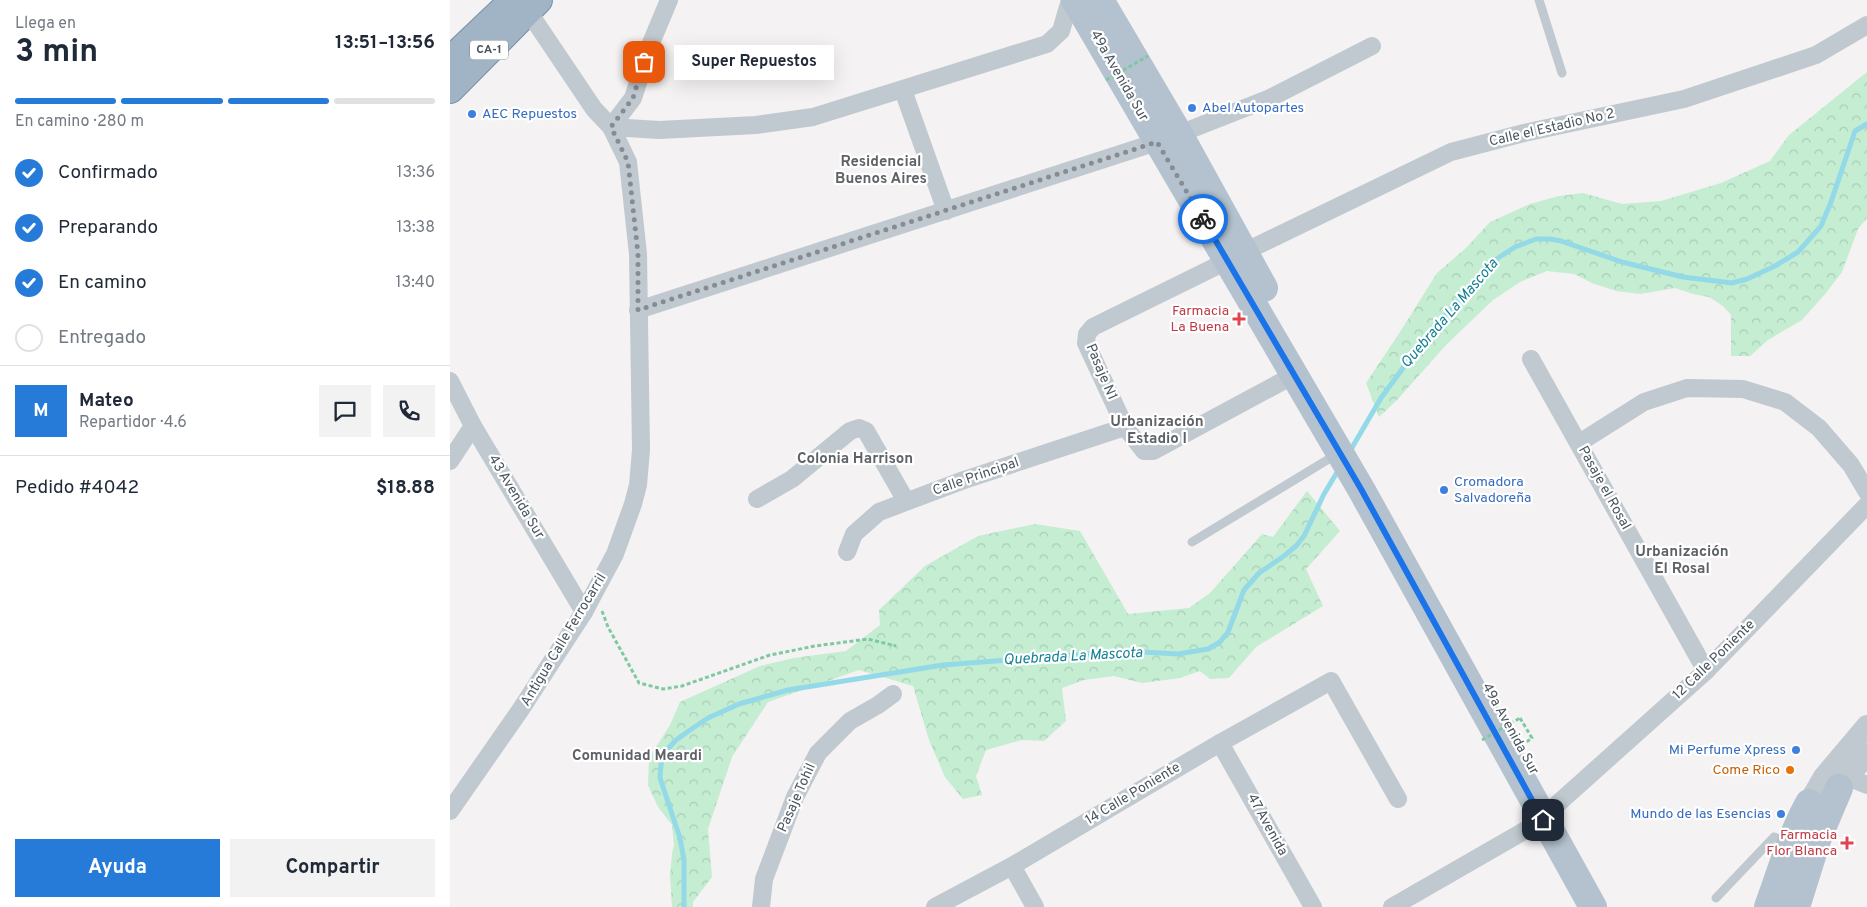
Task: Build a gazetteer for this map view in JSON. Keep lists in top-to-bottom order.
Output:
{
  "streets": {
    "highway": ["CA-1"],
    "main road": ["49a Avenida Sur"],
    "street": [
      "Calle el Estadio No 2",
      "Pasaje N1",
      "Calle Principal",
      "Pasaje el Rosal",
      "43 Avenida Sur",
      "Antigua Calle Ferrocarril",
      "12 Calle Poniente",
      "14 Calle Poniente",
      "Pasaje Tohil",
      "47 Avenida"
    ]
  },
  "crossings": [
    ["CA-1", "Antigua Calle Ferrocarril"],
    ["49a Avenida Sur", "Calle el Estadio No 2"],
    ["49a Avenida Sur", "Pasaje N1"],
    ["49a Avenida Sur", "12 Calle Poniente"],
    ["Calle el Estadio No 2", "Pasaje N1"],
    ["Pasaje N1", "Calle Principal"],
    ["Pasaje el Rosal", "12 Calle Poniente"],
    ["43 Avenida Sur", "Antigua Calle Ferrocarril"],
    ["14 Calle Poniente", "47 Avenida"]
  ],
  "districts": [
    "Residencial Buenos Aires",
    "Urbanización Estadio I",
    "Colonia Harrison",
    "Urbanización El Rosal",
    "Comunidad Meardi"
  ],
  "water": ["Quebrada La Mascota"],
  "places": {
    "other": [
      "Super Repuestos",
      "Abel Autopartes",
      "AEC Repuestos",
      "Cromadora Salvadoreña",
      "Mi Perfume Xpress",
      "Come Rico",
      "Mundo de las Esencias"
    ],
    "health": ["Farmacia La Buena", "Farmacia Flor Blanca"]
  },
  "page": {
    "heading": ["3 min", "Llega en", "13:51–13:56"],
    "panel": [
      "Mateo",
      "Repartidor · 4.6",
      "Pedido #4042",
      "$18.88"
    ],
    "bubble": "Super Repuestos",
    "bar": "En camino · 280 m",
    "list": [
      ["Confirmado", "13:36"],
      ["Preparando", "13:38"],
      ["En camino", "13:40"],
      "Entregado"
    ],
    "round": "M",
    "buttons": ["Ayuda", "Compartir"]
  }
}
